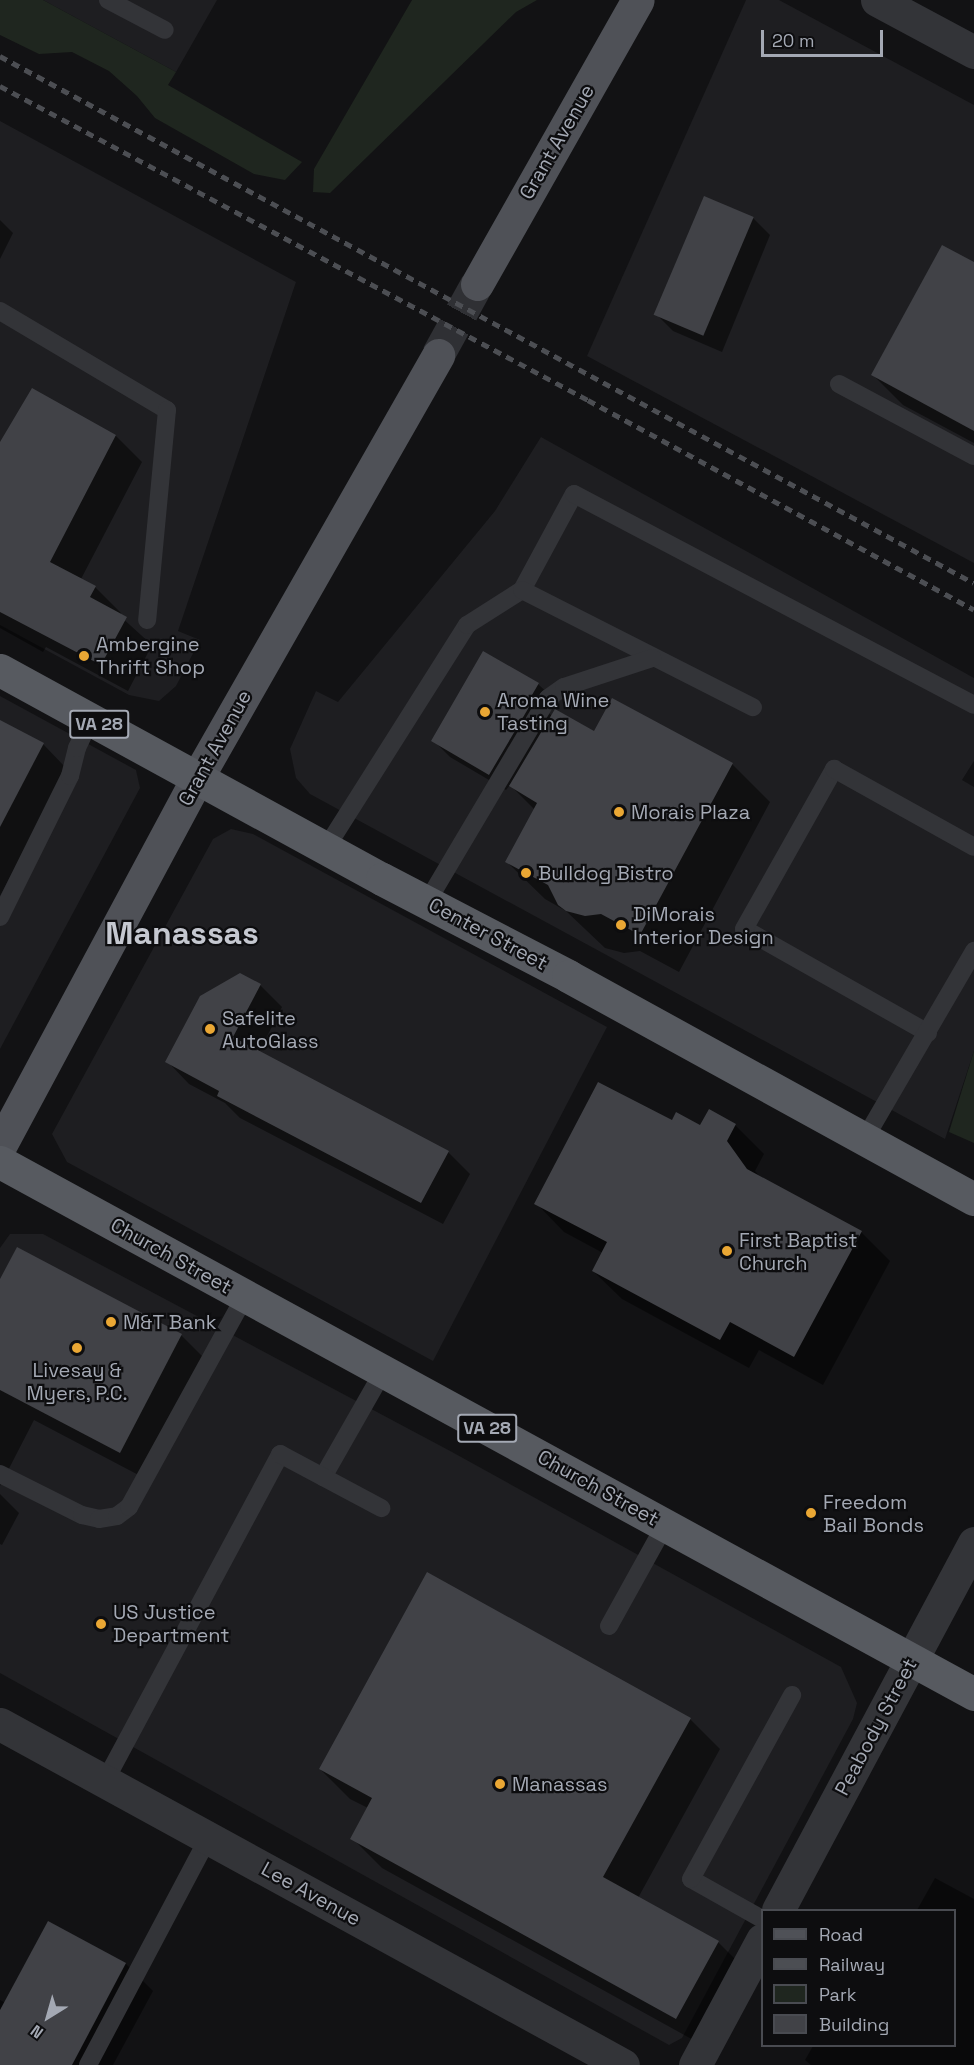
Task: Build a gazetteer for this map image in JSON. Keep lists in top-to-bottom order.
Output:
{
  "streets": {
    "highway": ["VA 28", "Center Street", "Church Street"],
    "main road": ["Grant Avenue"],
    "street": ["Peabody Street", "Lee Avenue"]
  },
  "crossings": [
    ["Grant Avenue", "Center Street"],
    ["Church Street", "Peabody Street"]
  ],
  "districts": ["Manassas"],
  "places": [
    "Ambergine Thrift Shop",
    "Aroma Wine Tasting",
    "Morais Plaza",
    "Bulldog Bistro",
    "DiMorais Interior Design",
    "Safelite AutoGlass",
    "First Baptist Church",
    "M&T Bank",
    "Livesay & Myers, P.C.",
    "Freedom Bail Bonds",
    "US Justice Department",
    "Manassas"
  ],
  "legend": [
    "Road",
    "Railway",
    "Park",
    "Building"
  ],
  "scale_bar": "20 m",
  "north": "bottom left"
}
